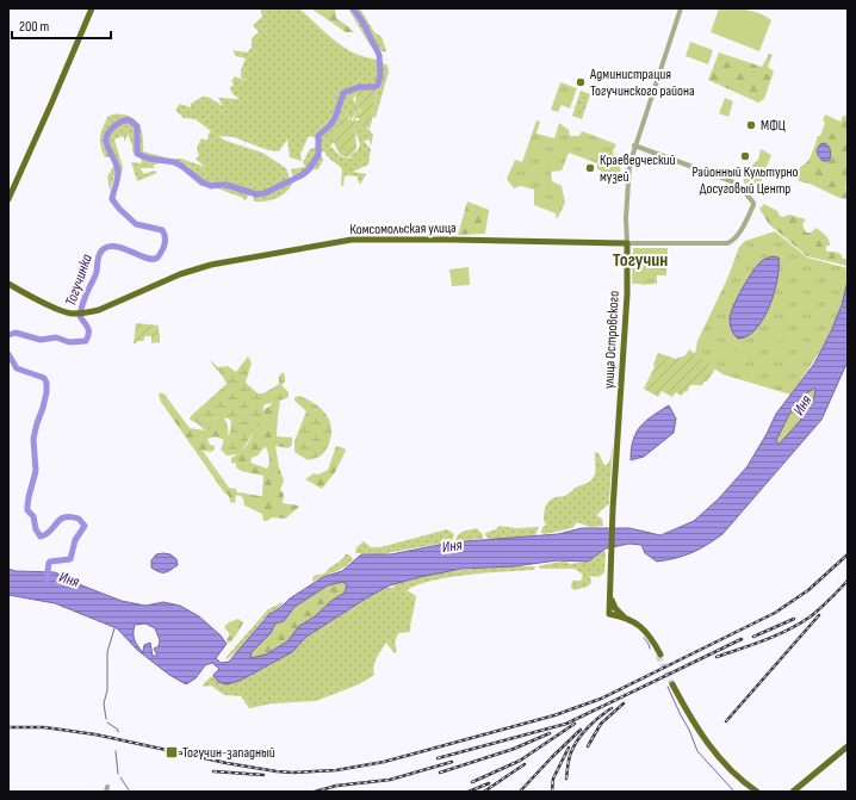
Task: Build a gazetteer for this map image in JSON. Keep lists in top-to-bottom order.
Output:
{
  "streets": {
    "main road": ["Комсомольская улица", "улица Островского"]
  },
  "crossings": [
    ["Комсомольская улица", "улица Островского"]
  ],
  "districts": ["Тогучин"],
  "water": ["Тогучинка", "Иня"],
  "places": {
    "other": [
      "Администрация Тогучинского района",
      "МФЦ",
      "Районный Культурно Досуговый Центр",
      "Краеведческий музей"
    ],
    "transit": ["Тогучин-западный"]
  },
  "scale_bar": "200 m"
}
